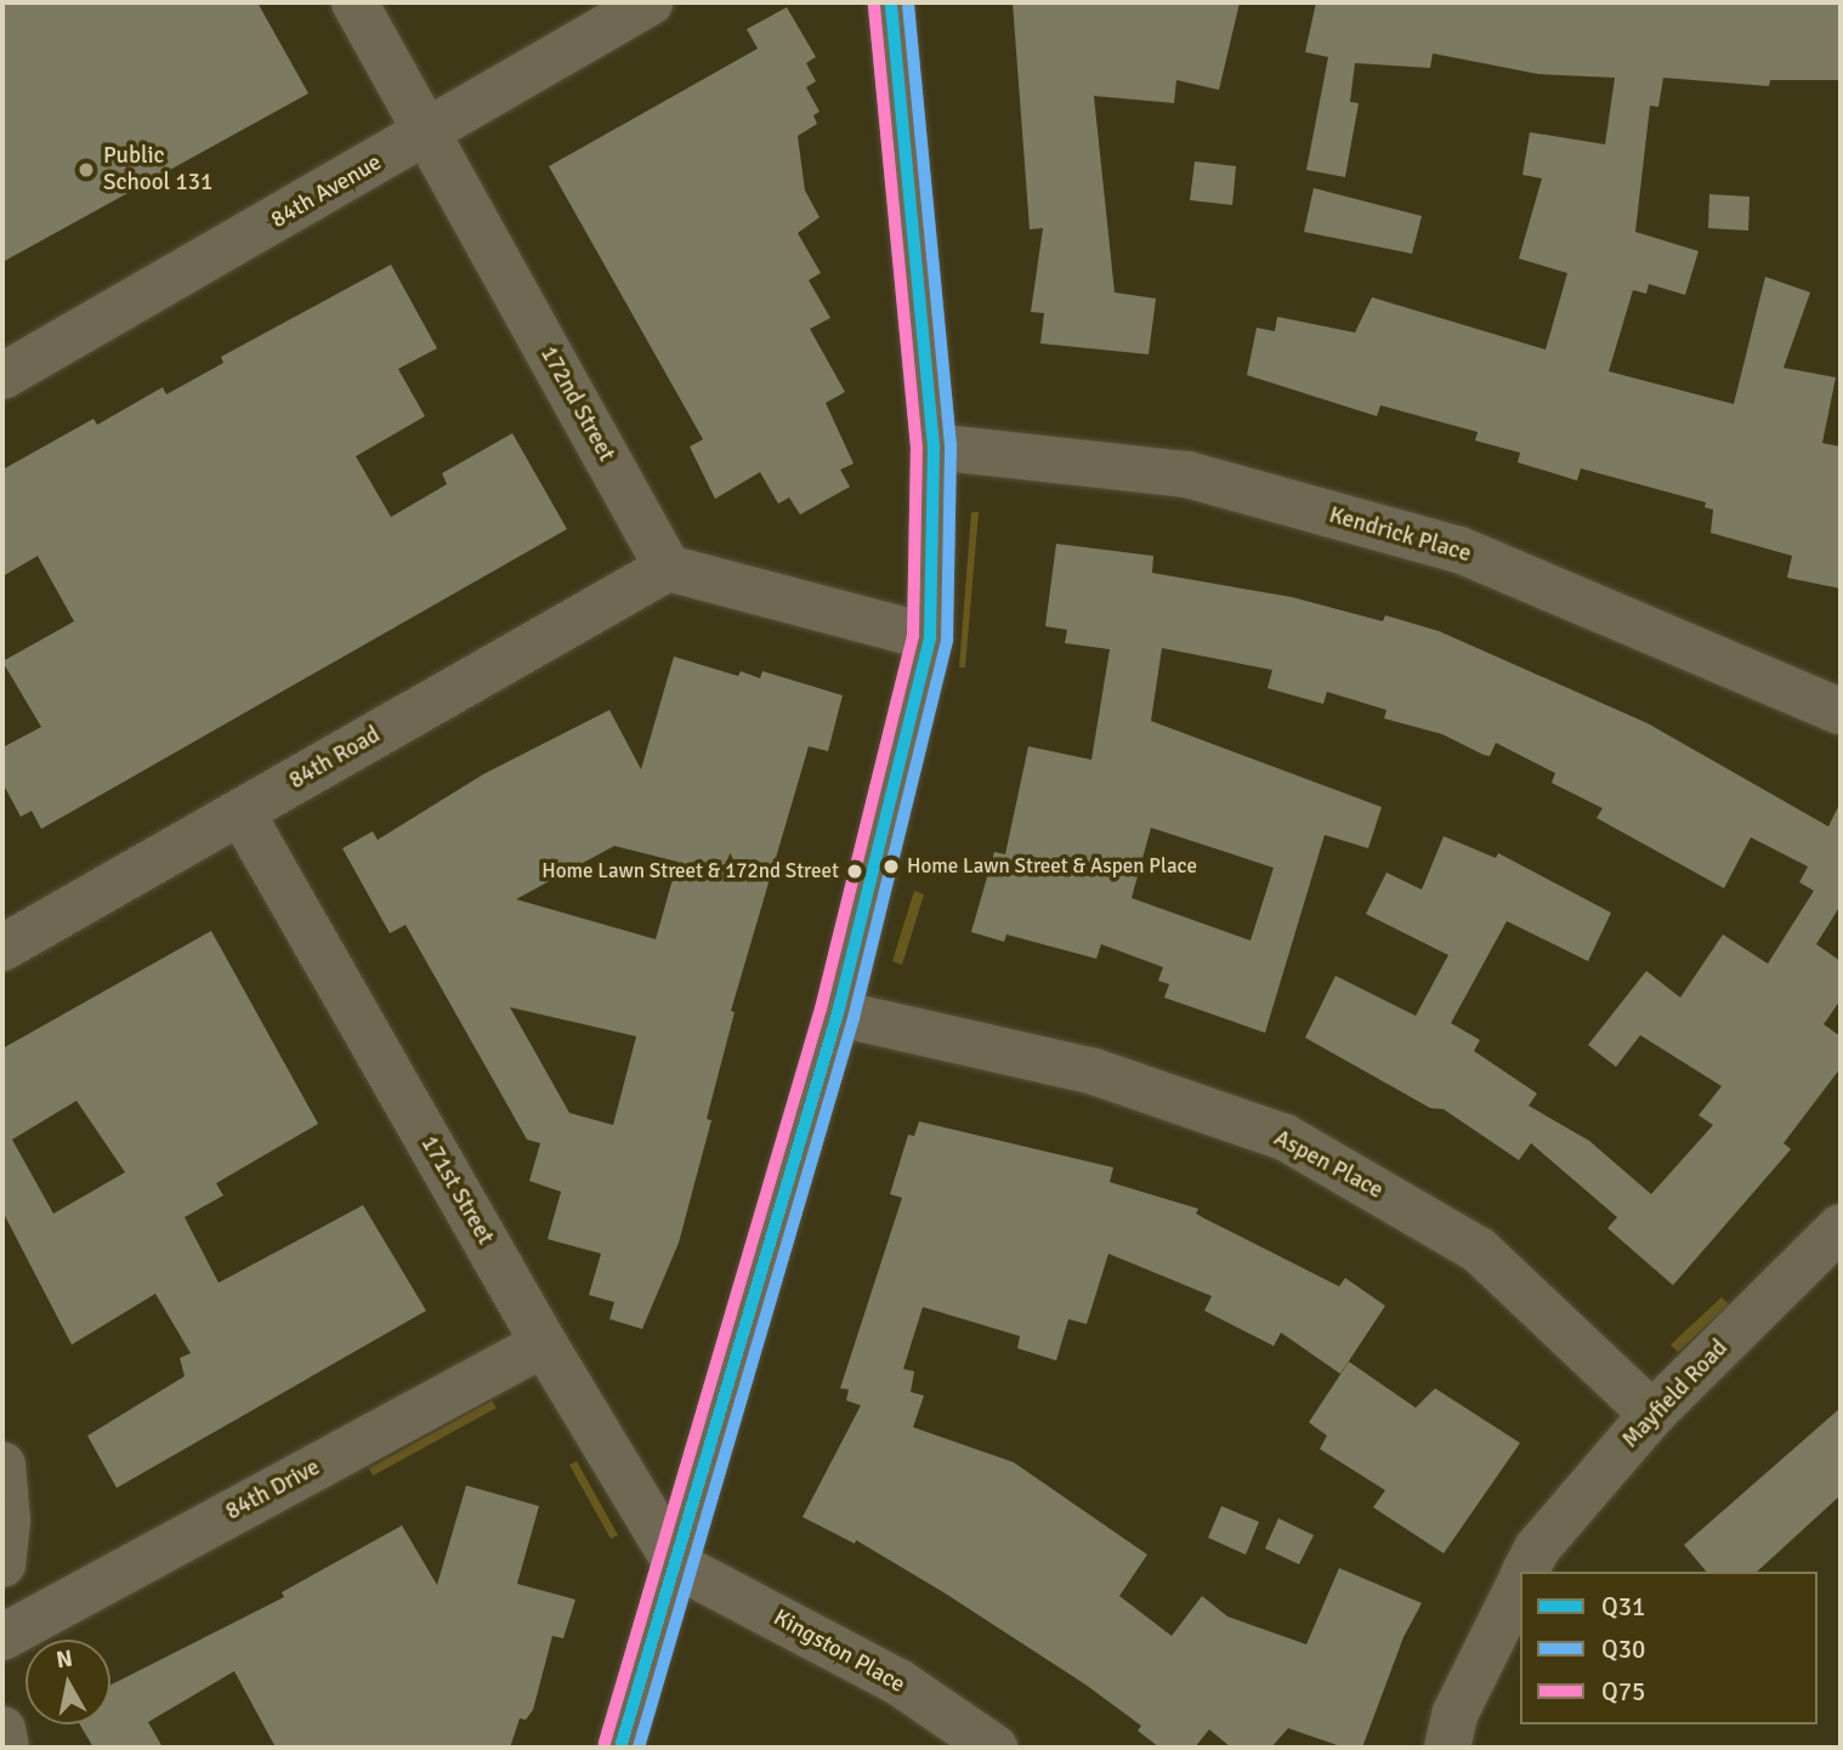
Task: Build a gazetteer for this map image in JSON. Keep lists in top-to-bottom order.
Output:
{
  "streets": {
    "street": [
      "84th Avenue",
      "172nd Street",
      "Kendrick Place",
      "84th Road",
      "Aspen Place",
      "171st Street",
      "Mayfield Road",
      "84th Drive",
      "Kingston Place"
    ]
  },
  "crossings": [
    ["84th Avenue", "172nd Street"],
    ["172nd Street", "84th Road"],
    ["84th Road", "171st Street"],
    ["Aspen Place", "Mayfield Road"],
    ["171st Street", "84th Drive"],
    ["171st Street", "Kingston Place"]
  ],
  "places": ["Public School 131", "Home Lawn Street & Aspen Place", "Home Lawn Street & 172nd Street"],
  "lines": ["transit line Q31", "transit line Q30", "transit line Q75"],
  "legend": ["Q31", "Q30", "Q75"],
  "north": "top"
}
